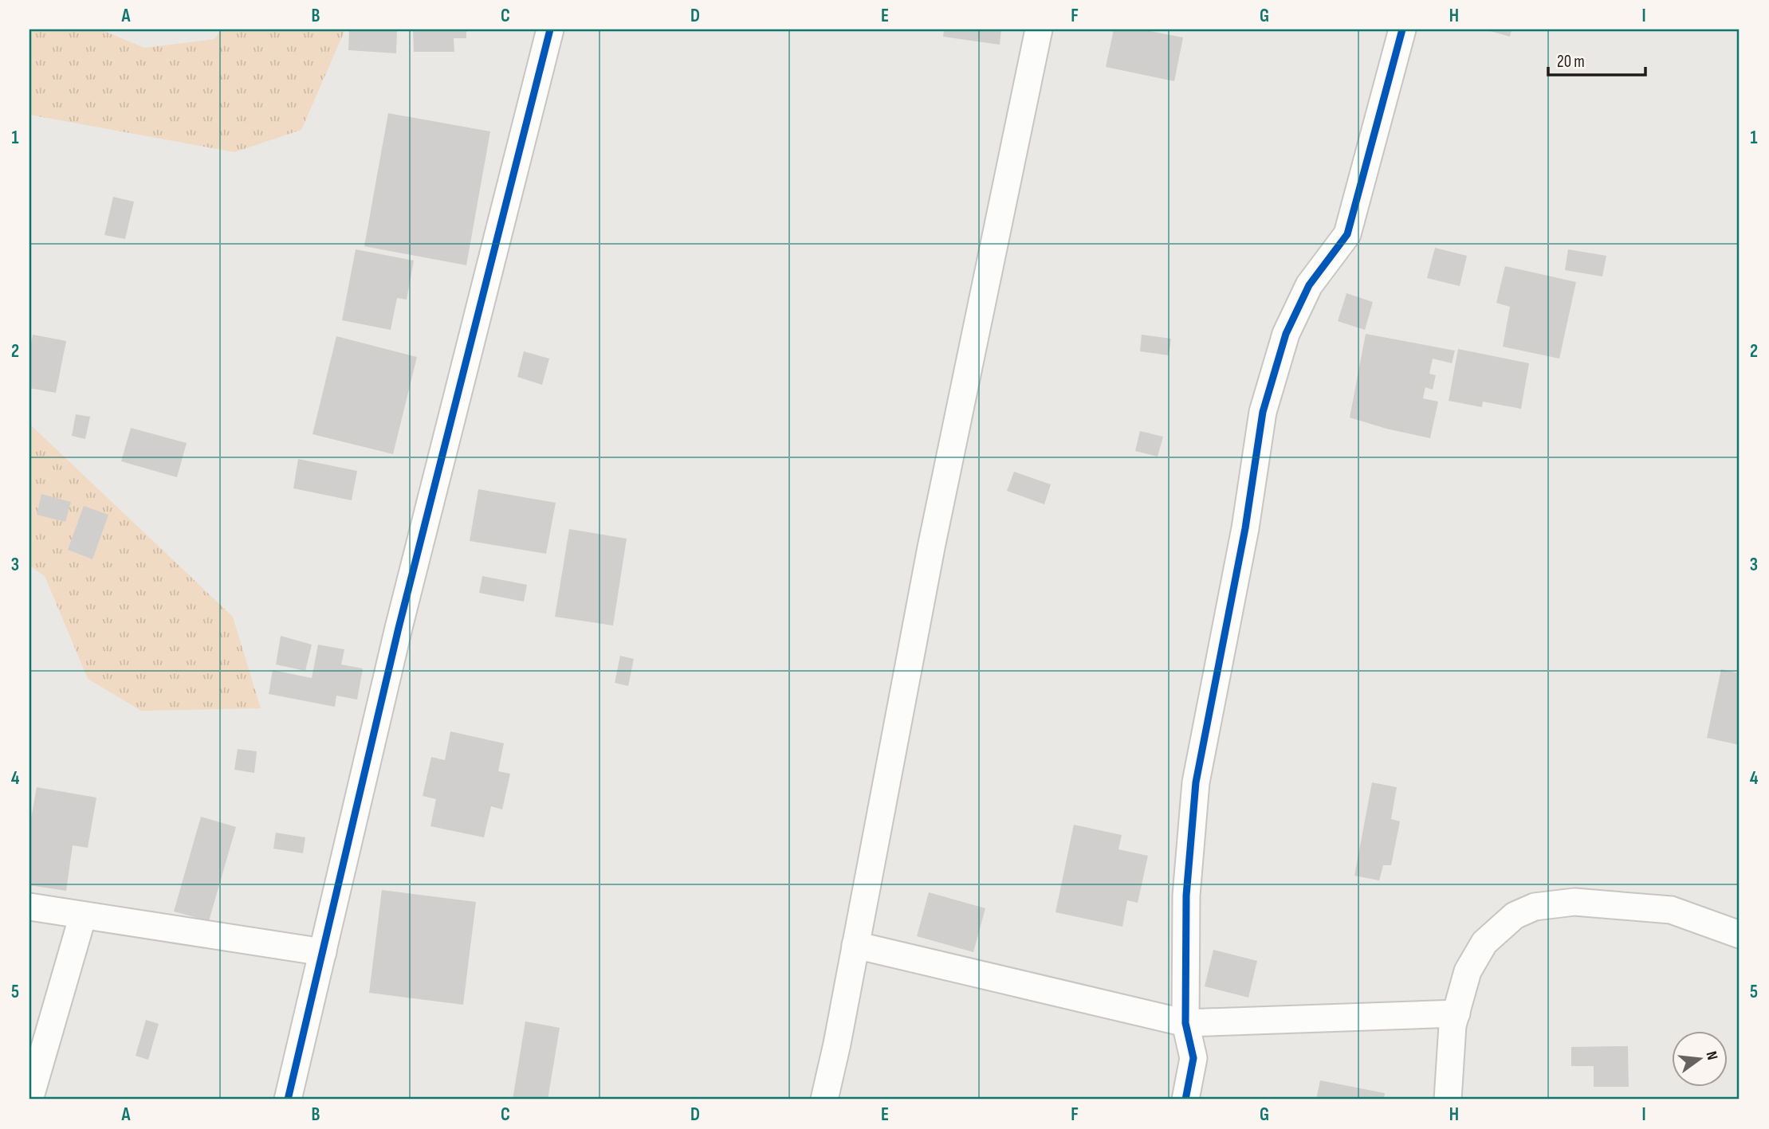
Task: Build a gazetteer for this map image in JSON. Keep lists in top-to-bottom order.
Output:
{
  "scale_bar": "20 m",
  "north": "right",
  "grid": {
    "columns": [
      "A",
      "B",
      "C",
      "D",
      "E",
      "F",
      "G",
      "H",
      "I"
    ],
    "rows": [
      "1",
      "2",
      "3",
      "4",
      "5"
    ]
  }
}
